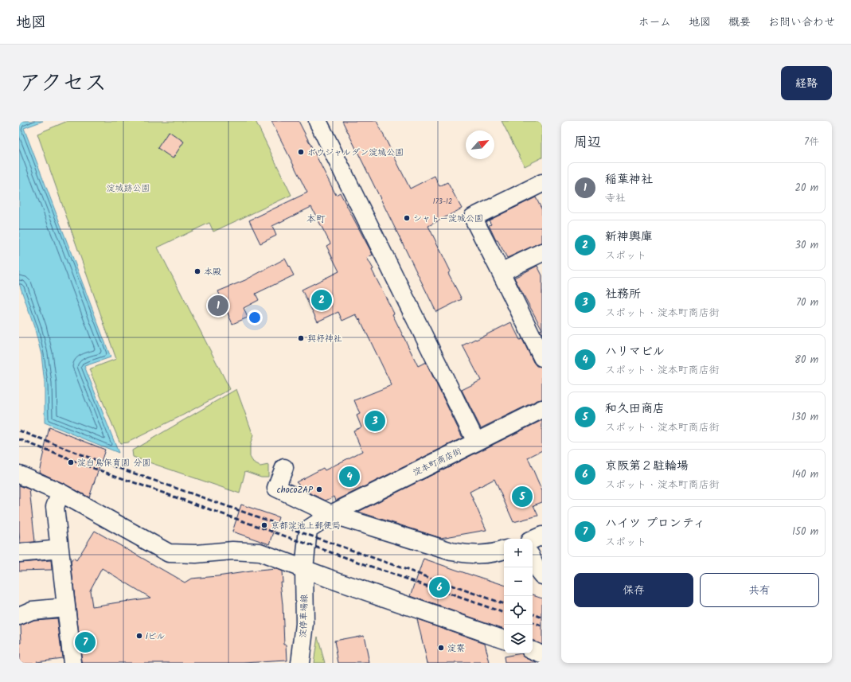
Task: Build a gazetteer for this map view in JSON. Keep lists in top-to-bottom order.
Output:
{
  "streets": {
    "street": ["淀本町商店街", "淀停車場線"]
  },
  "crossings": [
    ["淀本町商店街", "淀停車場線"]
  ],
  "districts": ["本町"],
  "parks": ["淀城跡公園"],
  "places": [
    "ボウジャルダン淀城公園",
    "シャトー淀城公園",
    "本殿",
    "與杼神社",
    "淀白鳥保育園 分園",
    "chocoZAP",
    "京都淀池上郵便局",
    "iビル",
    "淀寮"
  ],
  "house_numbers": ["173-12"],
  "north": "top right",
  "page": {
    "header": "地図",
    "nav": [
      "ホーム",
      "地図",
      "概要",
      "お問い合わせ"
    ],
    "title": "アクセス",
    "buttons": [
      "経路",
      ["保存", "共有"]
    ],
    "heading": ["周辺", "7件"],
    "list": [
      {
        "mark": "1",
        "name": "稲葉神社",
        "note": "寺社",
        "value": "20 m"
      },
      {
        "mark": "2",
        "name": "新神輿庫",
        "note": "スポット",
        "value": "30 m"
      },
      {
        "mark": "3",
        "name": "社務所",
        "note": "スポット · 淀本町商店街",
        "value": "70 m"
      },
      {
        "mark": "4",
        "name": "ハリマビル",
        "note": "スポット · 淀本町商店街",
        "value": "80 m"
      },
      {
        "mark": "5",
        "name": "和久田商店",
        "note": "スポット · 淀本町商店街",
        "value": "130 m"
      },
      {
        "mark": "6",
        "name": "京阪第２駐輪場",
        "note": "スポット · 淀本町商店街",
        "value": "140 m"
      },
      {
        "mark": "7",
        "name": "ハイツ プロンティ",
        "note": "スポット",
        "value": "150 m"
      }
    ],
    "pins": [
      "2",
      "1",
      "3",
      "4",
      "5",
      "6",
      "7"
    ],
    "map_buttons": ["+", "−"]
  }
}
